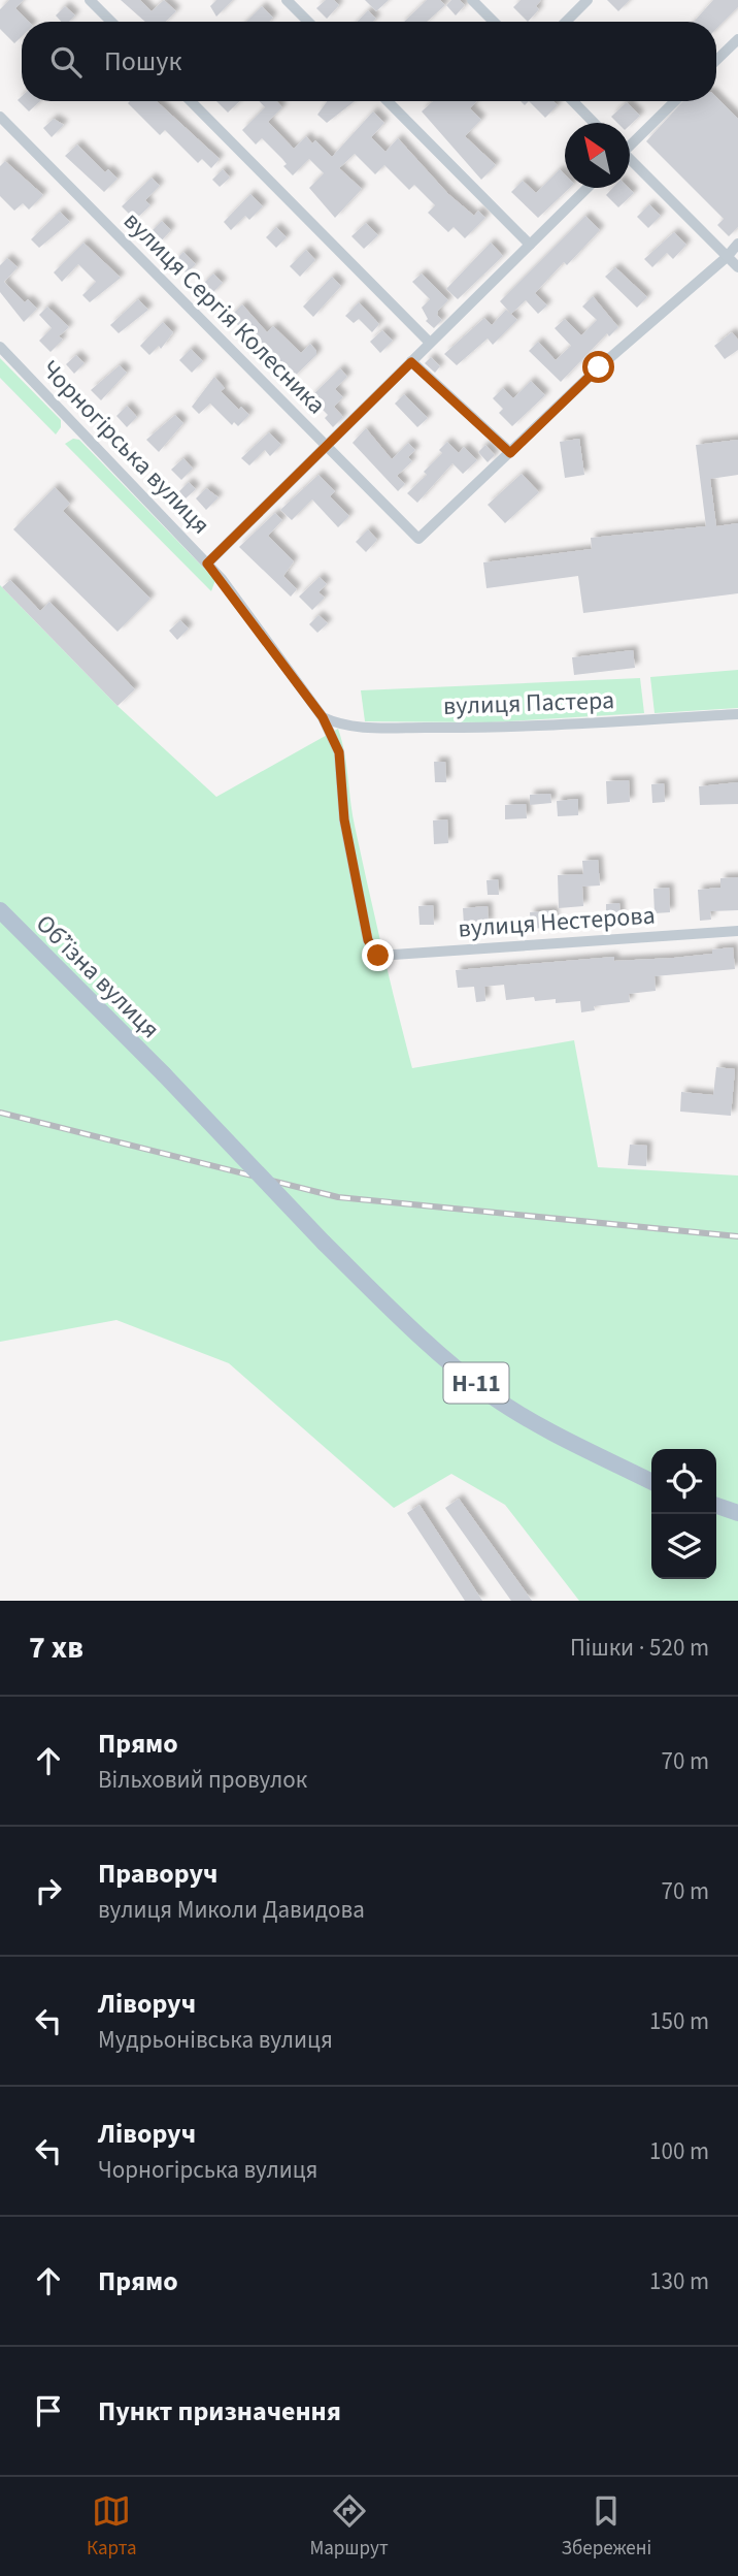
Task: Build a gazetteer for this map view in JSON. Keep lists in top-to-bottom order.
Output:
{
  "streets": {
    "main road": ["Обʼїзна вулиця", "Н-11"],
    "street": [
      "вулиця Сергія Колесника",
      "Чорногірська вулиця",
      "вулиця Пастера",
      "вулиця Нестерова"
    ]
  },
  "crossings": [
    ["Чорногірська вулиця", "вулиця Пастера"],
    ["Чорногірська вулиця", "вулиця Нестерова"]
  ],
  "north": "top left",
  "page": {
    "search": "Пошук",
    "heading": ["7 хв", "Пішки · 520 m"],
    "list": [
      ["Прямо", "Вільховий провулок", "70 m"],
      ["Праворуч", "вулиця Миколи Давидова", "70 m"],
      ["Ліворуч", "Мудрьонівська вулиця", "150 m"],
      ["Ліворуч", "Чорногірська вулиця", "100 m"],
      ["Прямо", "130 m"],
      "Пункт призначення"
    ],
    "nav": ["Карта", "Маршрут", "Збережені"]
  }
}
